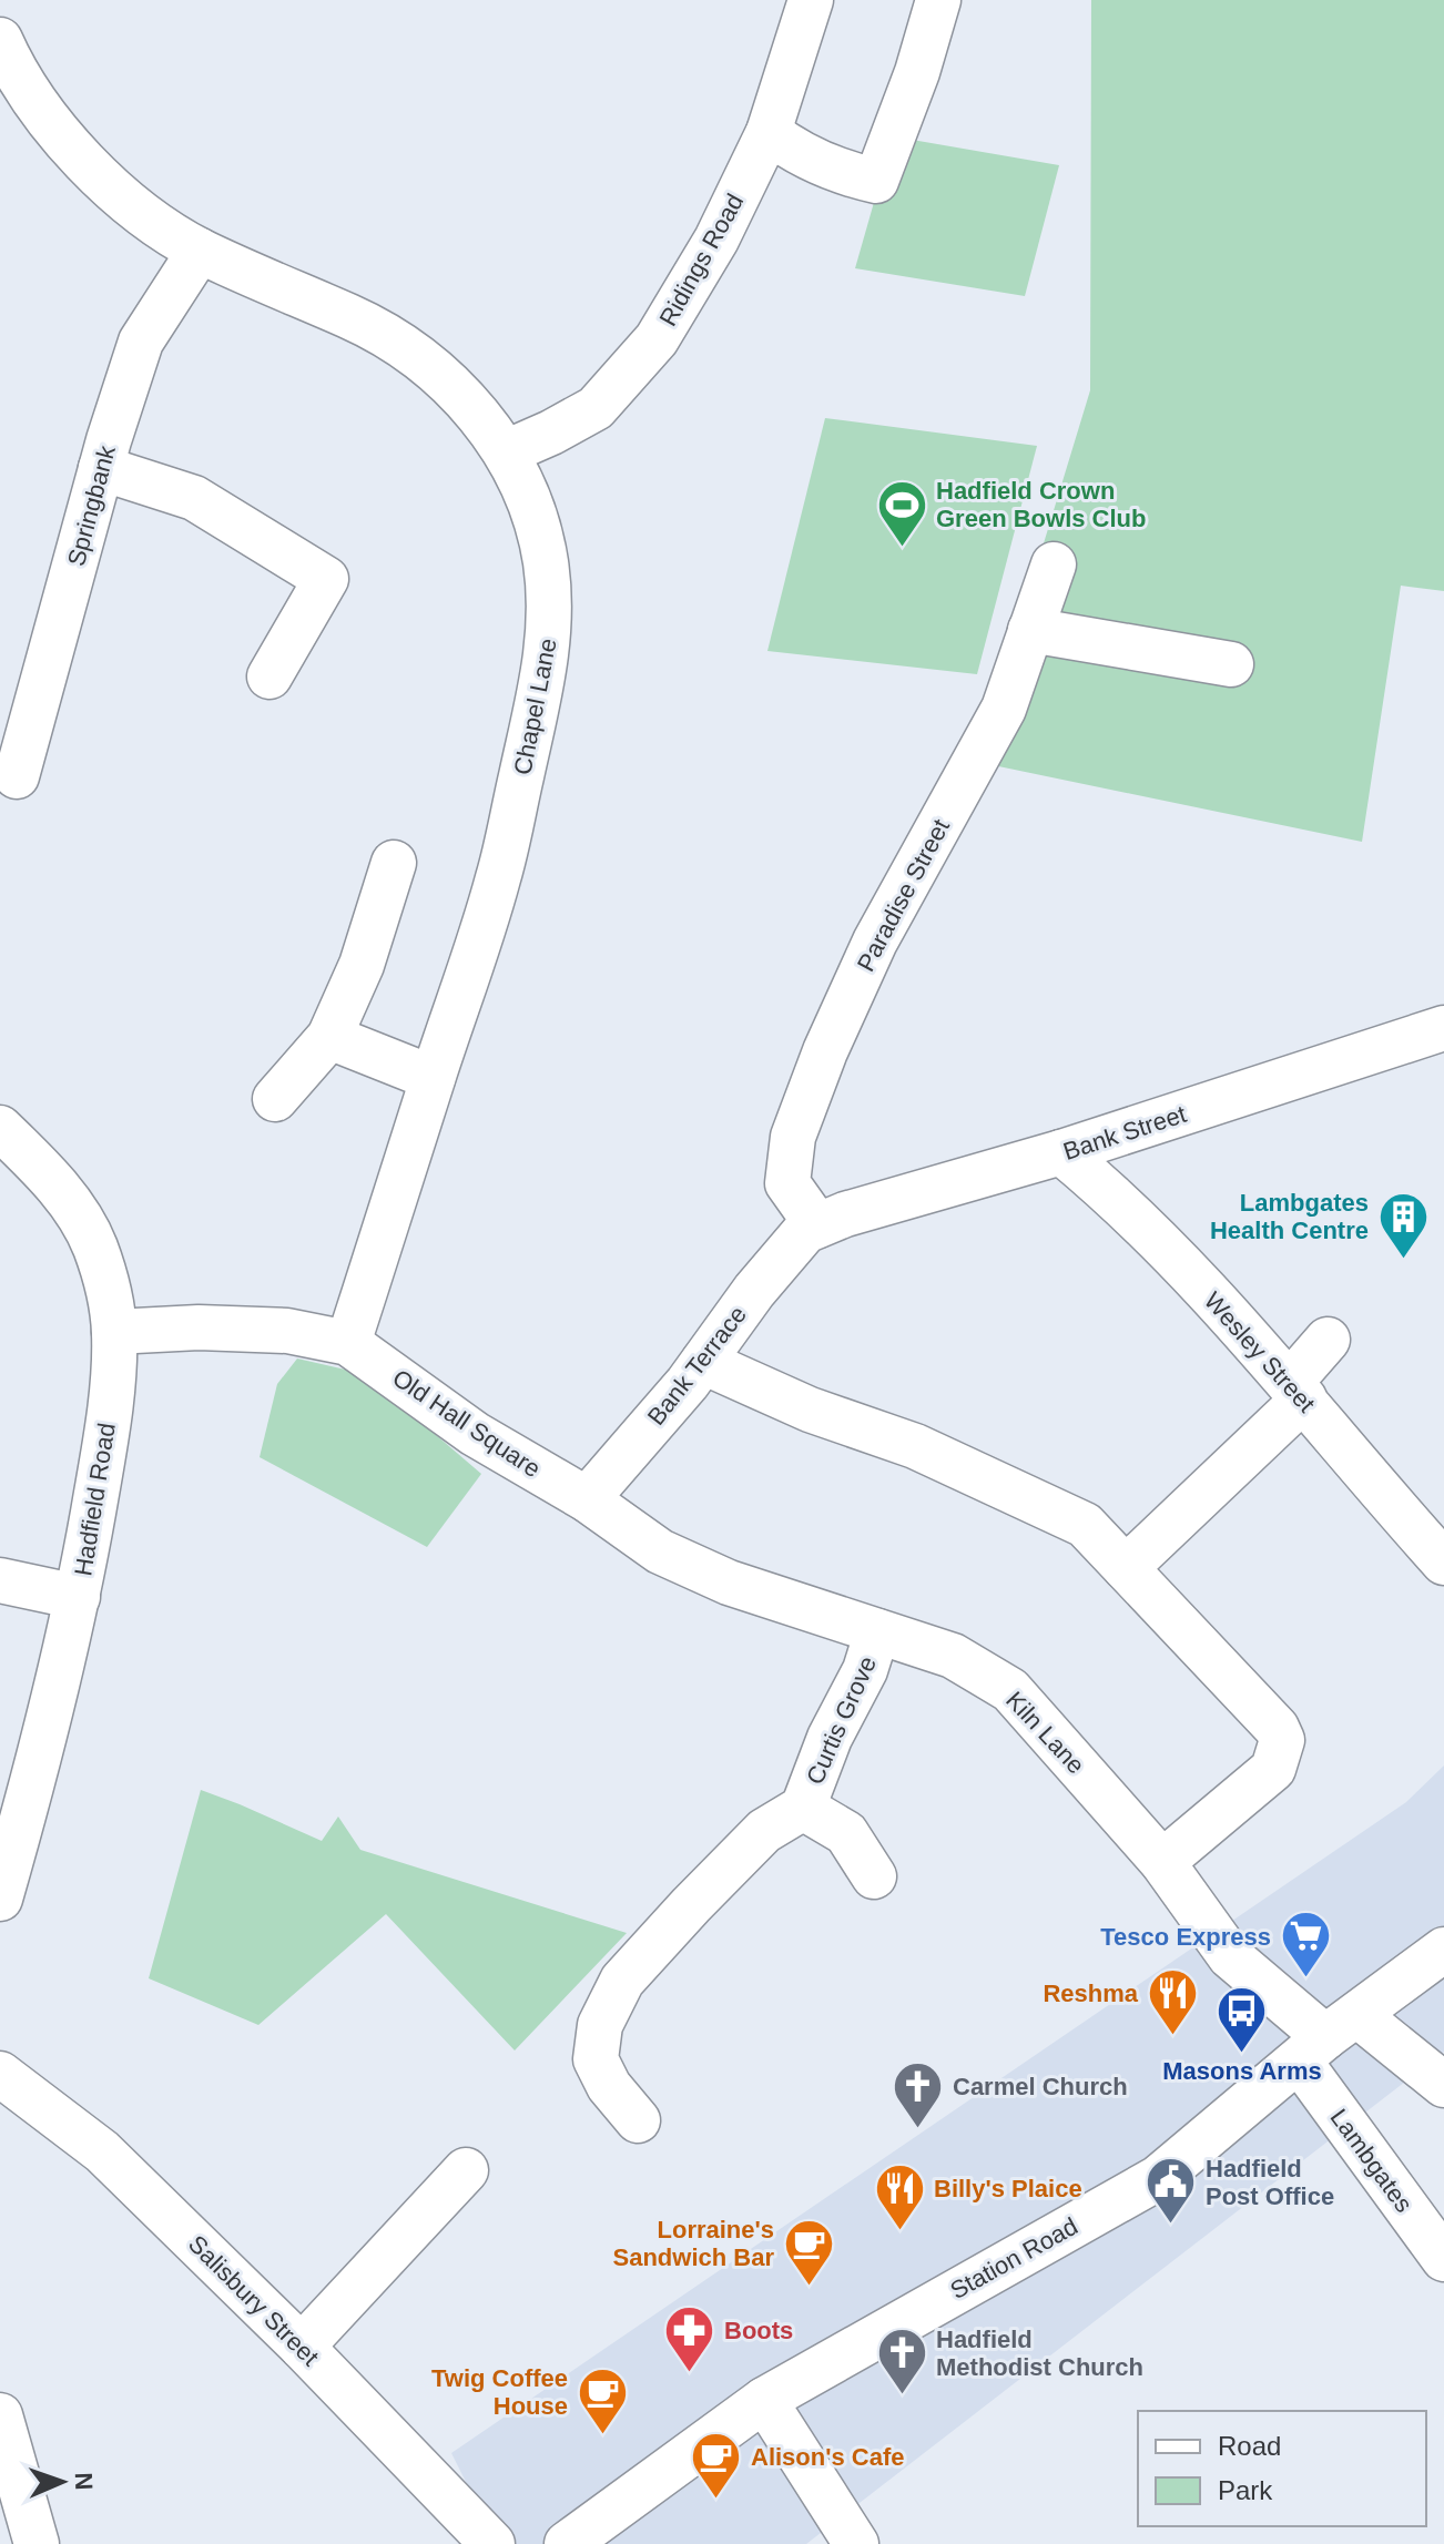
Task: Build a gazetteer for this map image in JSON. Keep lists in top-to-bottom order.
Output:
{
  "streets": {
    "street": [
      "Ridings Road",
      "Springbank",
      "Chapel Lane",
      "Paradise Street",
      "Bank Street",
      "Wesley Street",
      "Bank Terrace",
      "Old Hall Square",
      "Hadfield Road",
      "Curtis Grove",
      "Kiln Lane",
      "Lambgates",
      "Station Road",
      "Salisbury Street"
    ]
  },
  "crossings": [
    ["Ridings Road", "Chapel Lane"],
    ["Springbank", "Chapel Lane"],
    ["Chapel Lane", "Old Hall Square"],
    ["Paradise Street", "Bank Street"],
    ["Paradise Street", "Bank Terrace"],
    ["Bank Street", "Wesley Street"],
    ["Bank Street", "Bank Terrace"],
    ["Bank Terrace", "Old Hall Square"],
    ["Bank Terrace", "Kiln Lane"],
    ["Old Hall Square", "Kiln Lane"],
    ["Curtis Grove", "Kiln Lane"],
    ["Kiln Lane", "Lambgates"],
    ["Kiln Lane", "Station Road"],
    ["Lambgates", "Station Road"]
  ],
  "places": {
    "sports": ["Hadfield Crown Green Bowls Club"],
    "building": ["Lambgates Health Centre"],
    "supermarket": ["Tesco Express"],
    "restaurant": ["Reshma", "Billy's Plaice"],
    "bus stop": ["Masons Arms"],
    "church": ["Carmel Church", "Hadfield Methodist Church"],
    "public building": ["Hadfield Post Office"],
    "cafe": ["Lorraine's Sandwich Bar", "Twig Coffee House", "Alison's Cafe"],
    "pharmacy": ["Boots"]
  },
  "legend": ["Road", "Park"],
  "north": "right"
}
